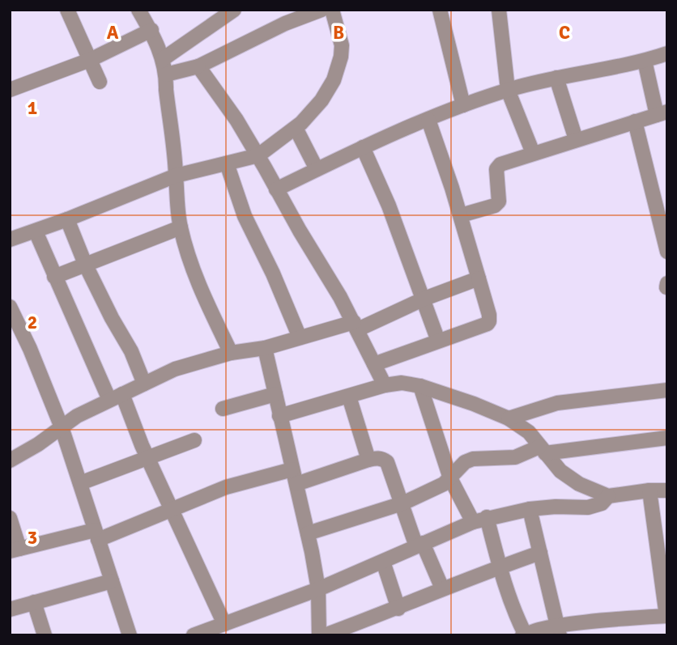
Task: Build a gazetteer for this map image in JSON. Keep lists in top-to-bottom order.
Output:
{
  "grid": {
    "columns": ["A", "B", "C"],
    "rows": ["1", "2", "3"]
  }
}
